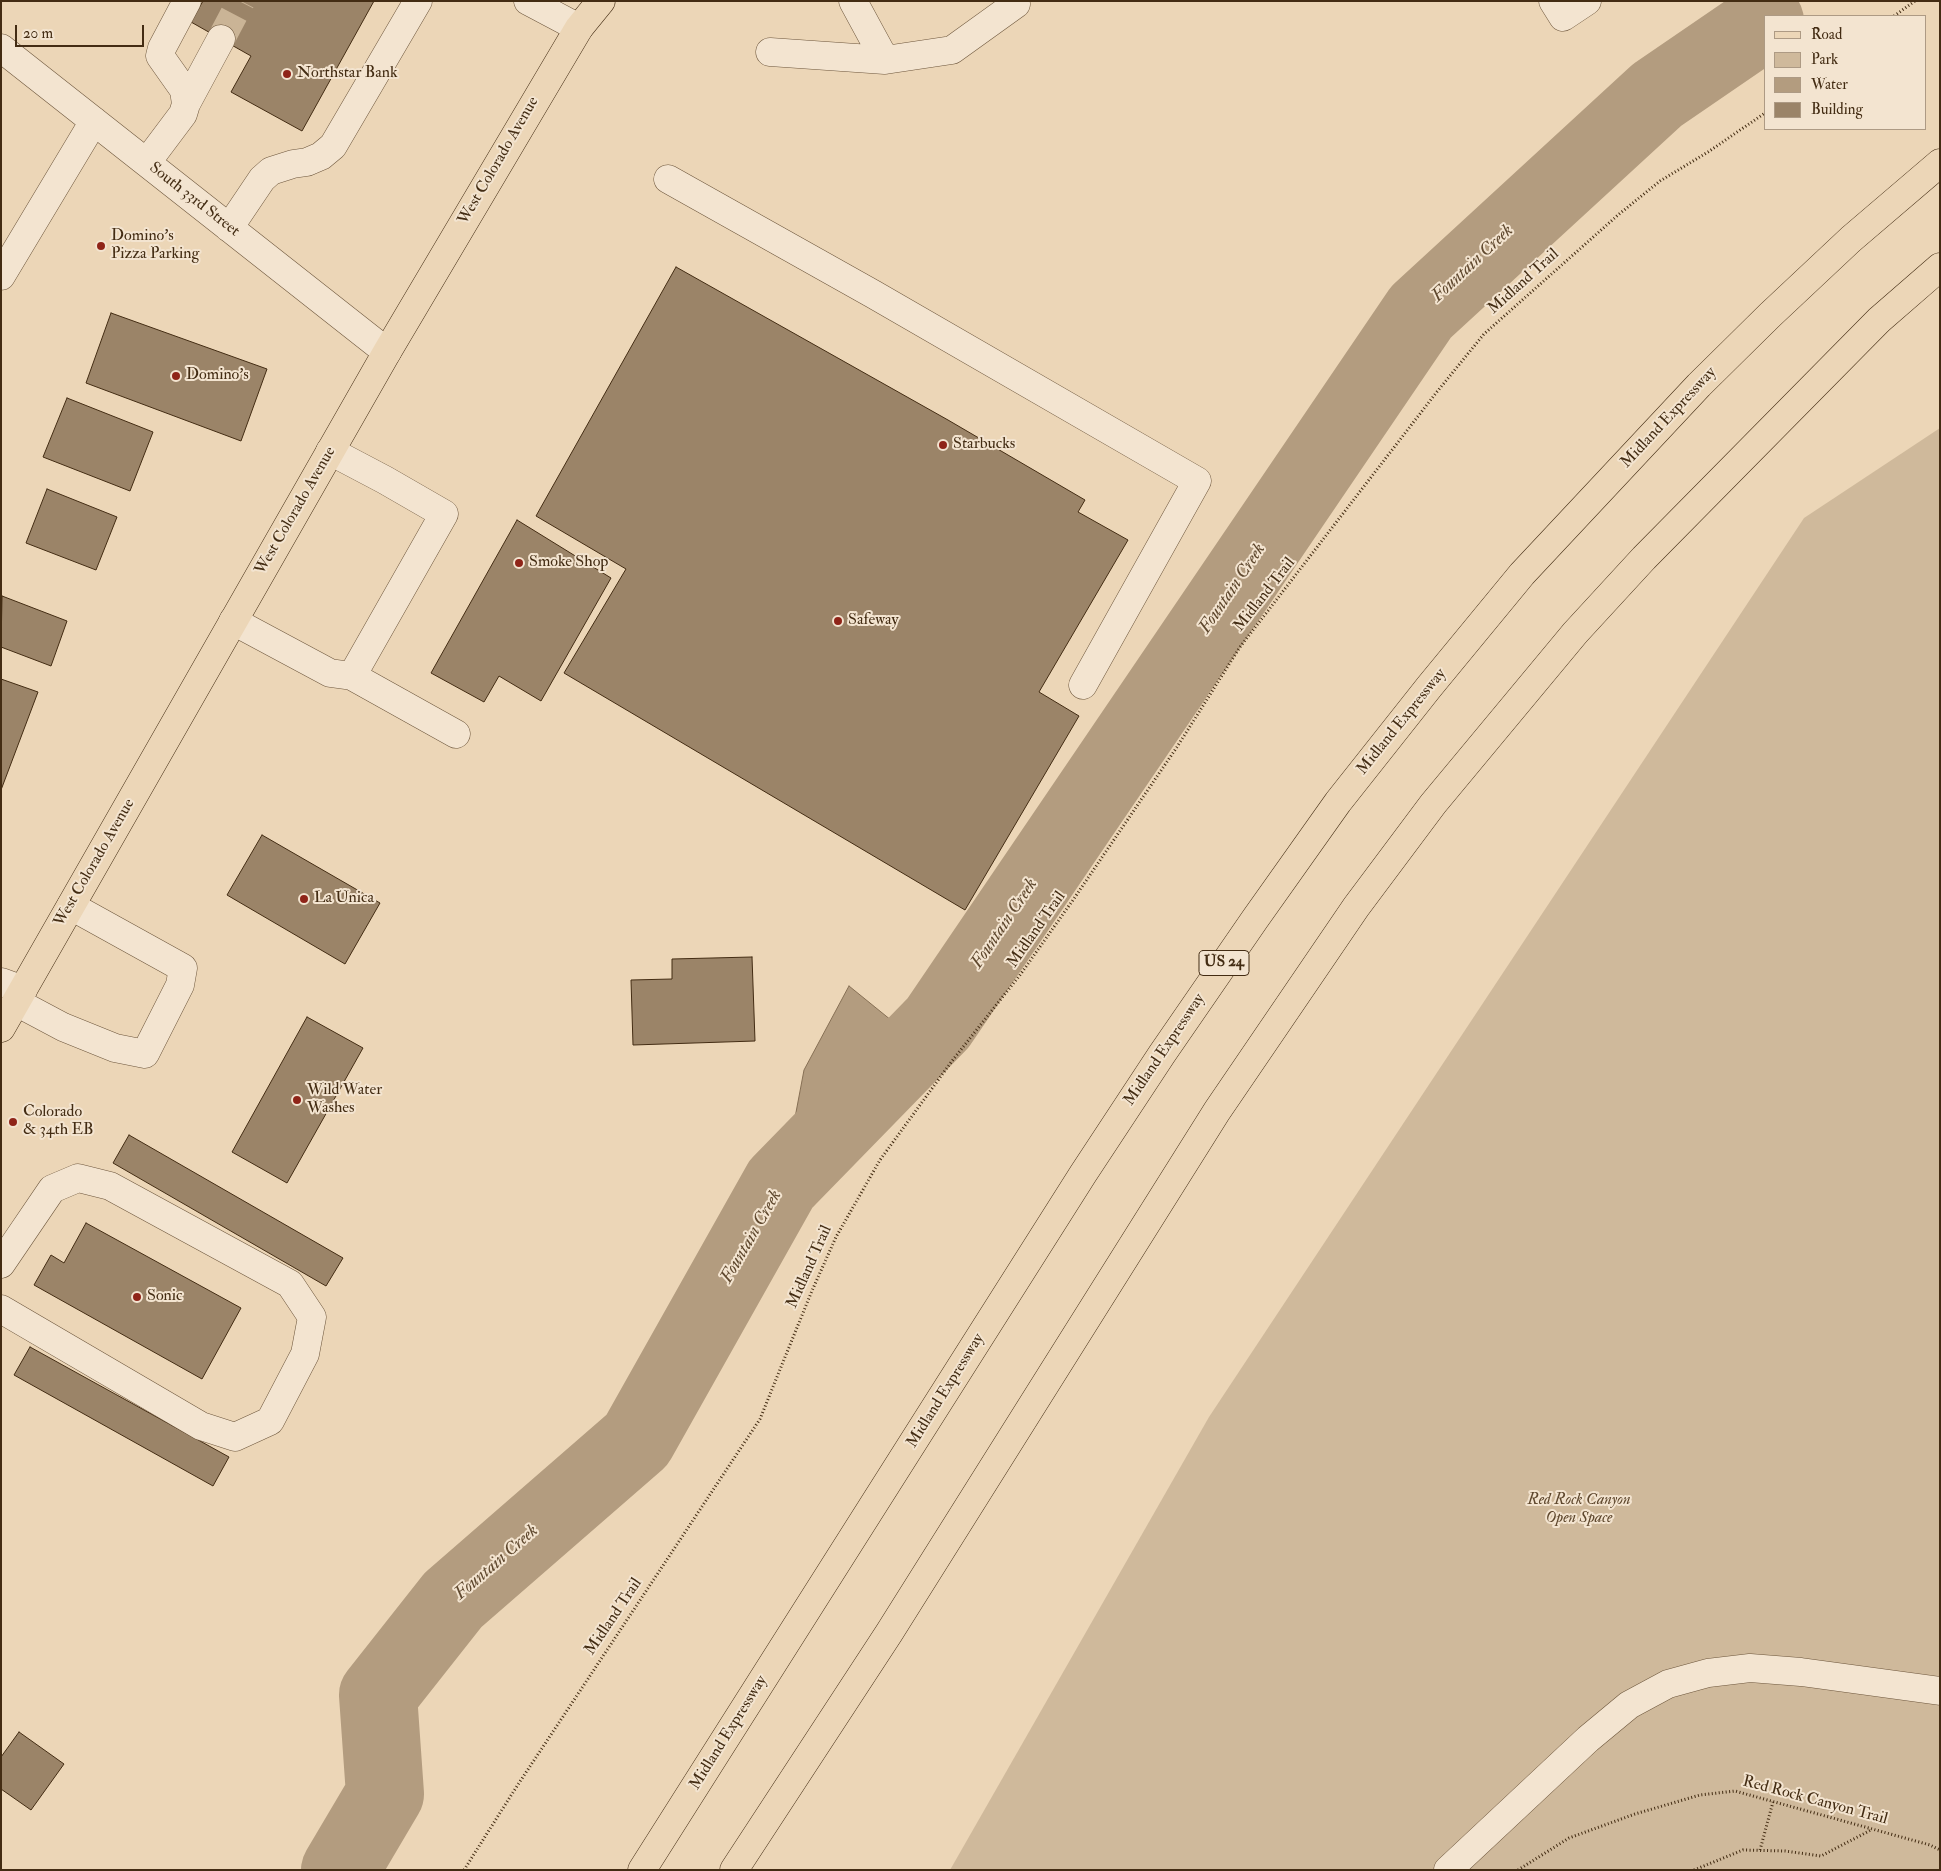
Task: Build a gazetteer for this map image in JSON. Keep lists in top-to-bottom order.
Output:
{
  "streets": {
    "main road": ["West Colorado Avenue", "Midland Expressway", "US 24"],
    "street": ["South 33rd Street"],
    "path": ["Midland Trail", "Red Rock Canyon Trail"]
  },
  "crossings": [
    ["West Colorado Avenue", "South 33rd Street"]
  ],
  "water": ["Fountain Creek"],
  "parks": ["Red Rock Canyon Open Space"],
  "places": [
    "Northstar Bank",
    "Domino's Pizza Parking",
    "Domino's",
    "Starbucks",
    "Smoke Shop",
    "Safeway",
    "La Unica",
    "Wild Water Washes",
    "Colorado & 34th EB",
    "Sonic"
  ],
  "legend": [
    "Road",
    "Park",
    "Water",
    "Building"
  ],
  "scale_bar": "20 m"
}
